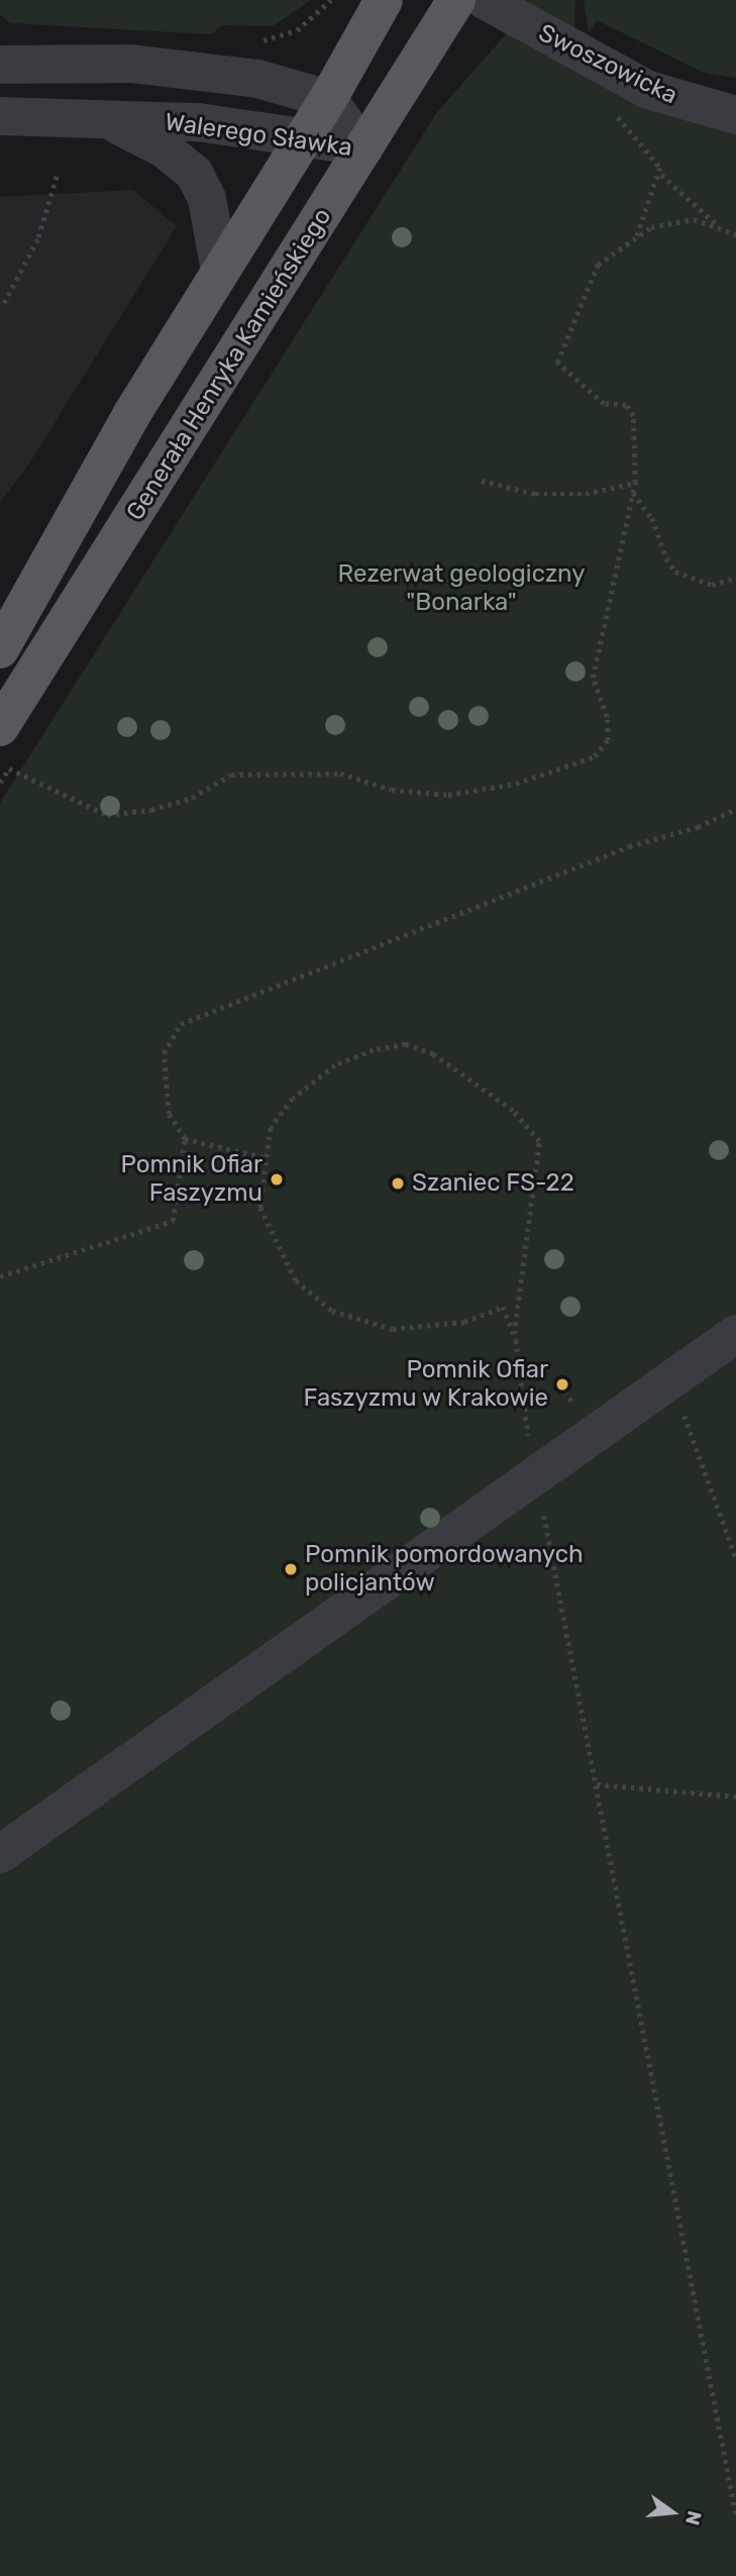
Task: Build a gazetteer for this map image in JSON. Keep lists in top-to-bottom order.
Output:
{
  "streets": {
    "main road": ["Generała Henryka Kamieńskiego"],
    "street": ["Swoszowicka", "Walerego Sławka"]
  },
  "crossings": [
    ["Walerego Sławka", "Generała Henryka Kamieńskiego"]
  ],
  "parks": ["Rezerwat geologiczny \"Bonarka\""],
  "places": [
    "Pomnik Ofiar Faszyzmu",
    "Szaniec FS-22",
    "Pomnik Ofiar Faszyzmu w Krakowie",
    "Pomnik pomordowanych policjantów"
  ],
  "north": "right"
}
